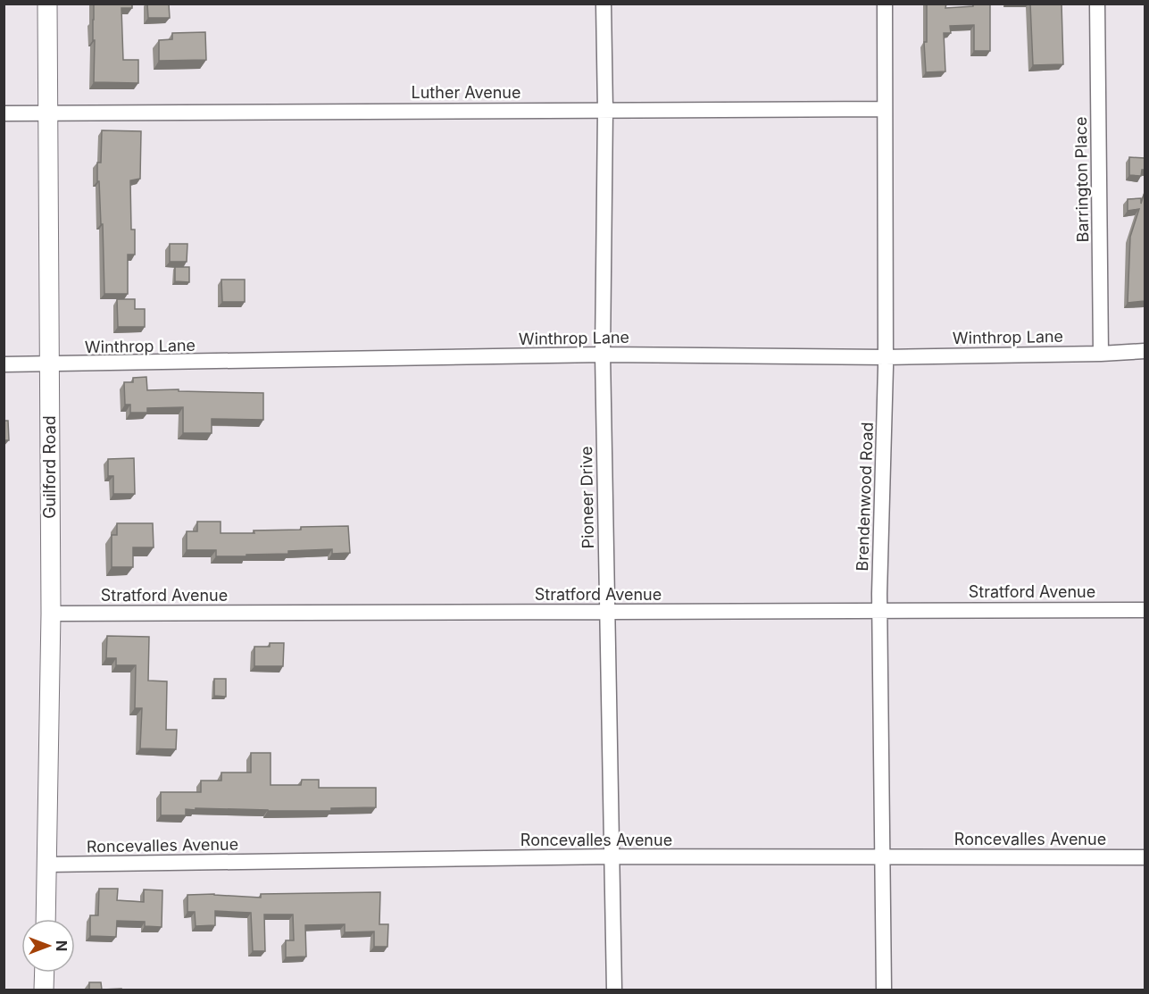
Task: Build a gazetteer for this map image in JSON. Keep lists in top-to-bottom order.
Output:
{
  "streets": {
    "street": [
      "Luther Avenue",
      "Barrington Place",
      "Winthrop Lane",
      "Guilford Road",
      "Brendenwood Road",
      "Pioneer Drive",
      "Stratford Avenue",
      "Roncevalles Avenue"
    ]
  },
  "crossings": [
    ["Luther Avenue", "Guilford Road"],
    ["Luther Avenue", "Brendenwood Road"],
    ["Luther Avenue", "Pioneer Drive"],
    ["Barrington Place", "Winthrop Lane"],
    ["Winthrop Lane", "Guilford Road"],
    ["Winthrop Lane", "Brendenwood Road"],
    ["Winthrop Lane", "Pioneer Drive"],
    ["Guilford Road", "Stratford Avenue"],
    ["Guilford Road", "Roncevalles Avenue"],
    ["Brendenwood Road", "Stratford Avenue"],
    ["Brendenwood Road", "Roncevalles Avenue"],
    ["Pioneer Drive", "Stratford Avenue"],
    ["Pioneer Drive", "Roncevalles Avenue"]
  ],
  "north": "right"
}
